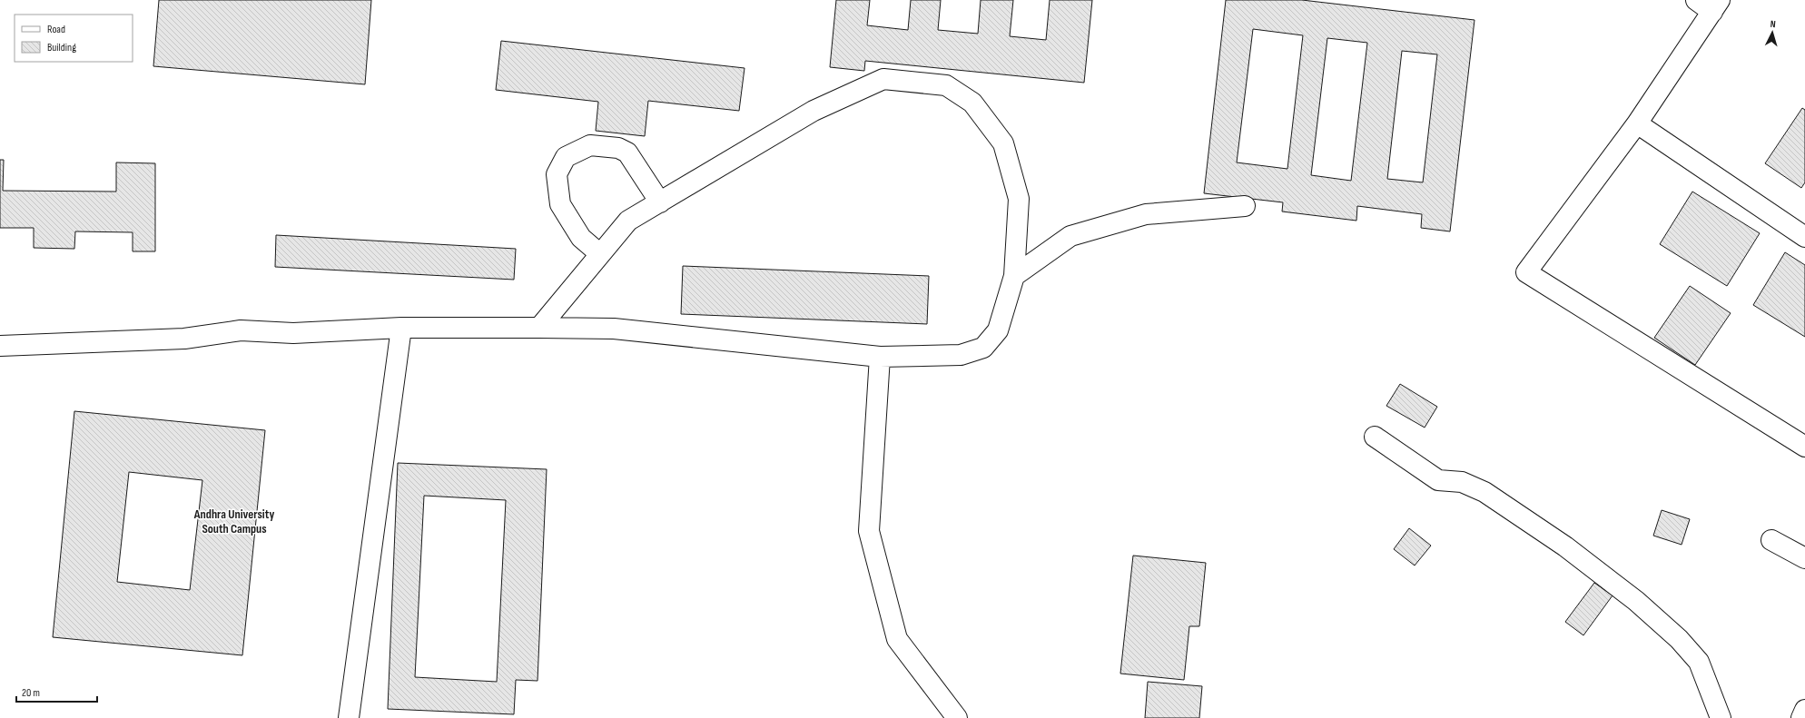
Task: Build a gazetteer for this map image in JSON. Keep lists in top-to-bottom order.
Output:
{
  "districts": ["Andhra University South Campus"],
  "legend": ["Road", "Building"],
  "scale_bar": "20 m",
  "north": "top"
}
